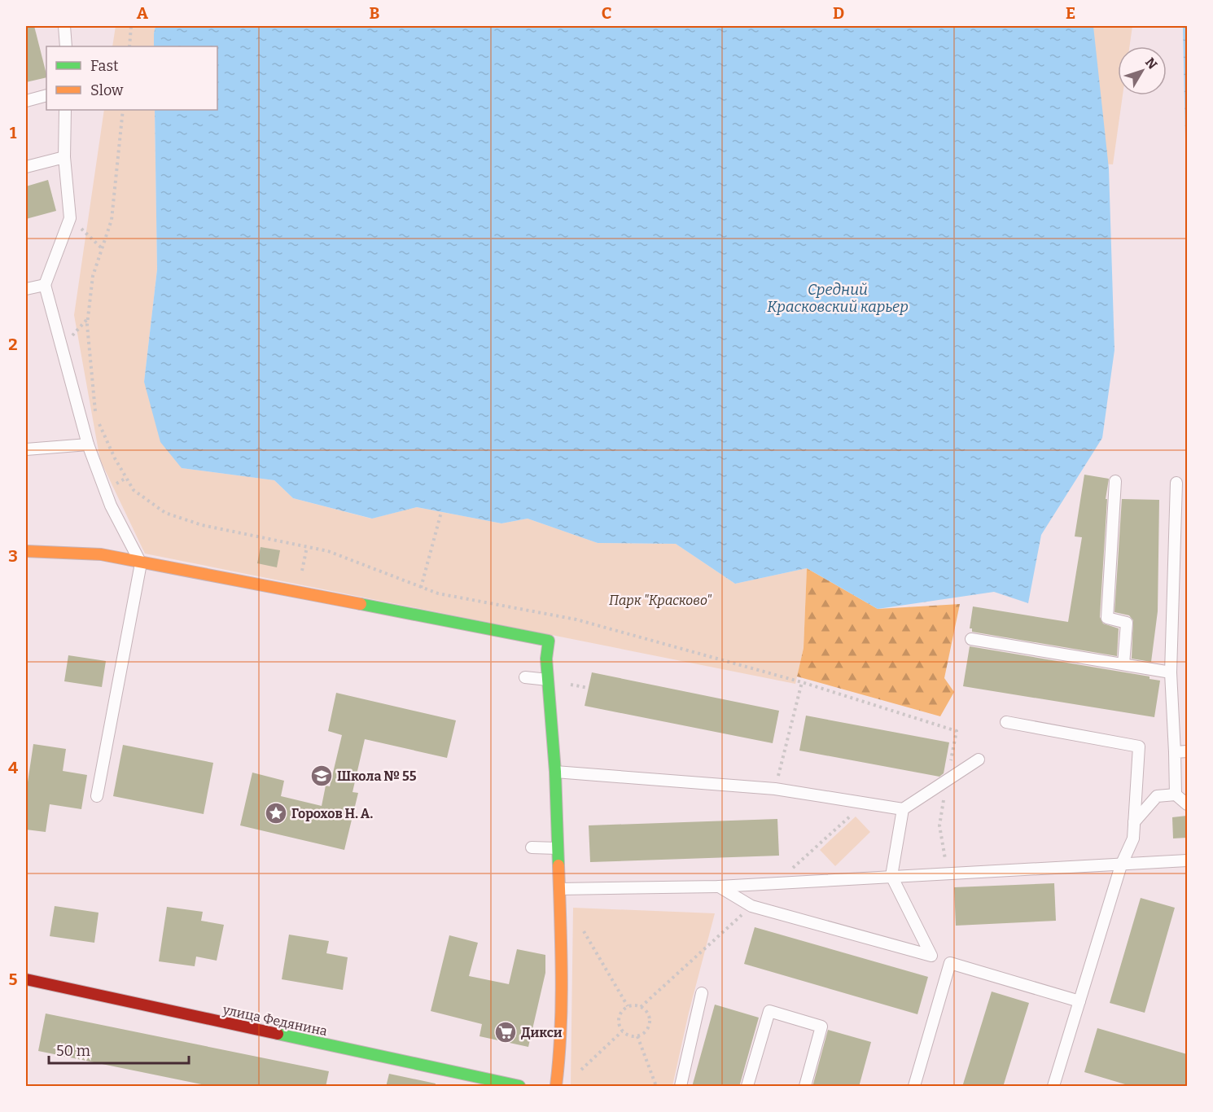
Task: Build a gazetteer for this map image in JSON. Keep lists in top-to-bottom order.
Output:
{
  "streets": {
    "street": ["улица Федянина"]
  },
  "water": ["Средний Красковский карьер"],
  "parks": ["Парк \"Красково\""],
  "places": {
    "school or university": ["Школа № 55"],
    "place": ["Горохов Н. А."],
    "supermarket": ["Дикси"]
  },
  "legend": ["Fast", "Slow"],
  "scale_bar": "50 m",
  "north": "top right",
  "grid": {
    "columns": [
      "A",
      "B",
      "C",
      "D",
      "E"
    ],
    "rows": [
      "1",
      "2",
      "3",
      "4",
      "5"
    ]
  }
}
